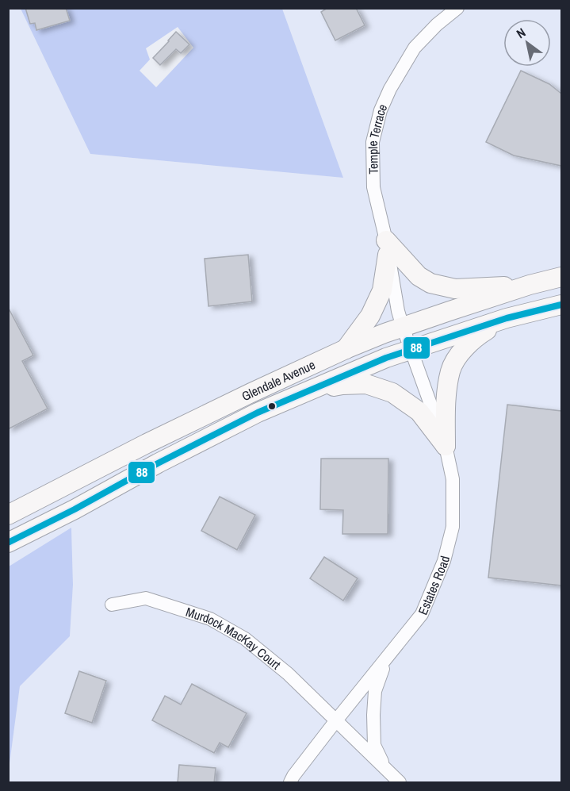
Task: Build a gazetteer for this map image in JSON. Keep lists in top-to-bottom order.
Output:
{
  "streets": {
    "main road": ["Glendale Avenue"],
    "street": ["Temple Terrace", "Estates Road", "Murdock MacKay Court"]
  },
  "crossings": [
    ["Temple Terrace", "Glendale Avenue"],
    ["Temple Terrace", "Estates Road"],
    ["Glendale Avenue", "Estates Road"],
    ["Estates Road", "Murdock MacKay Court"]
  ],
  "lines": ["transit line 88"],
  "north": "top left"
}
